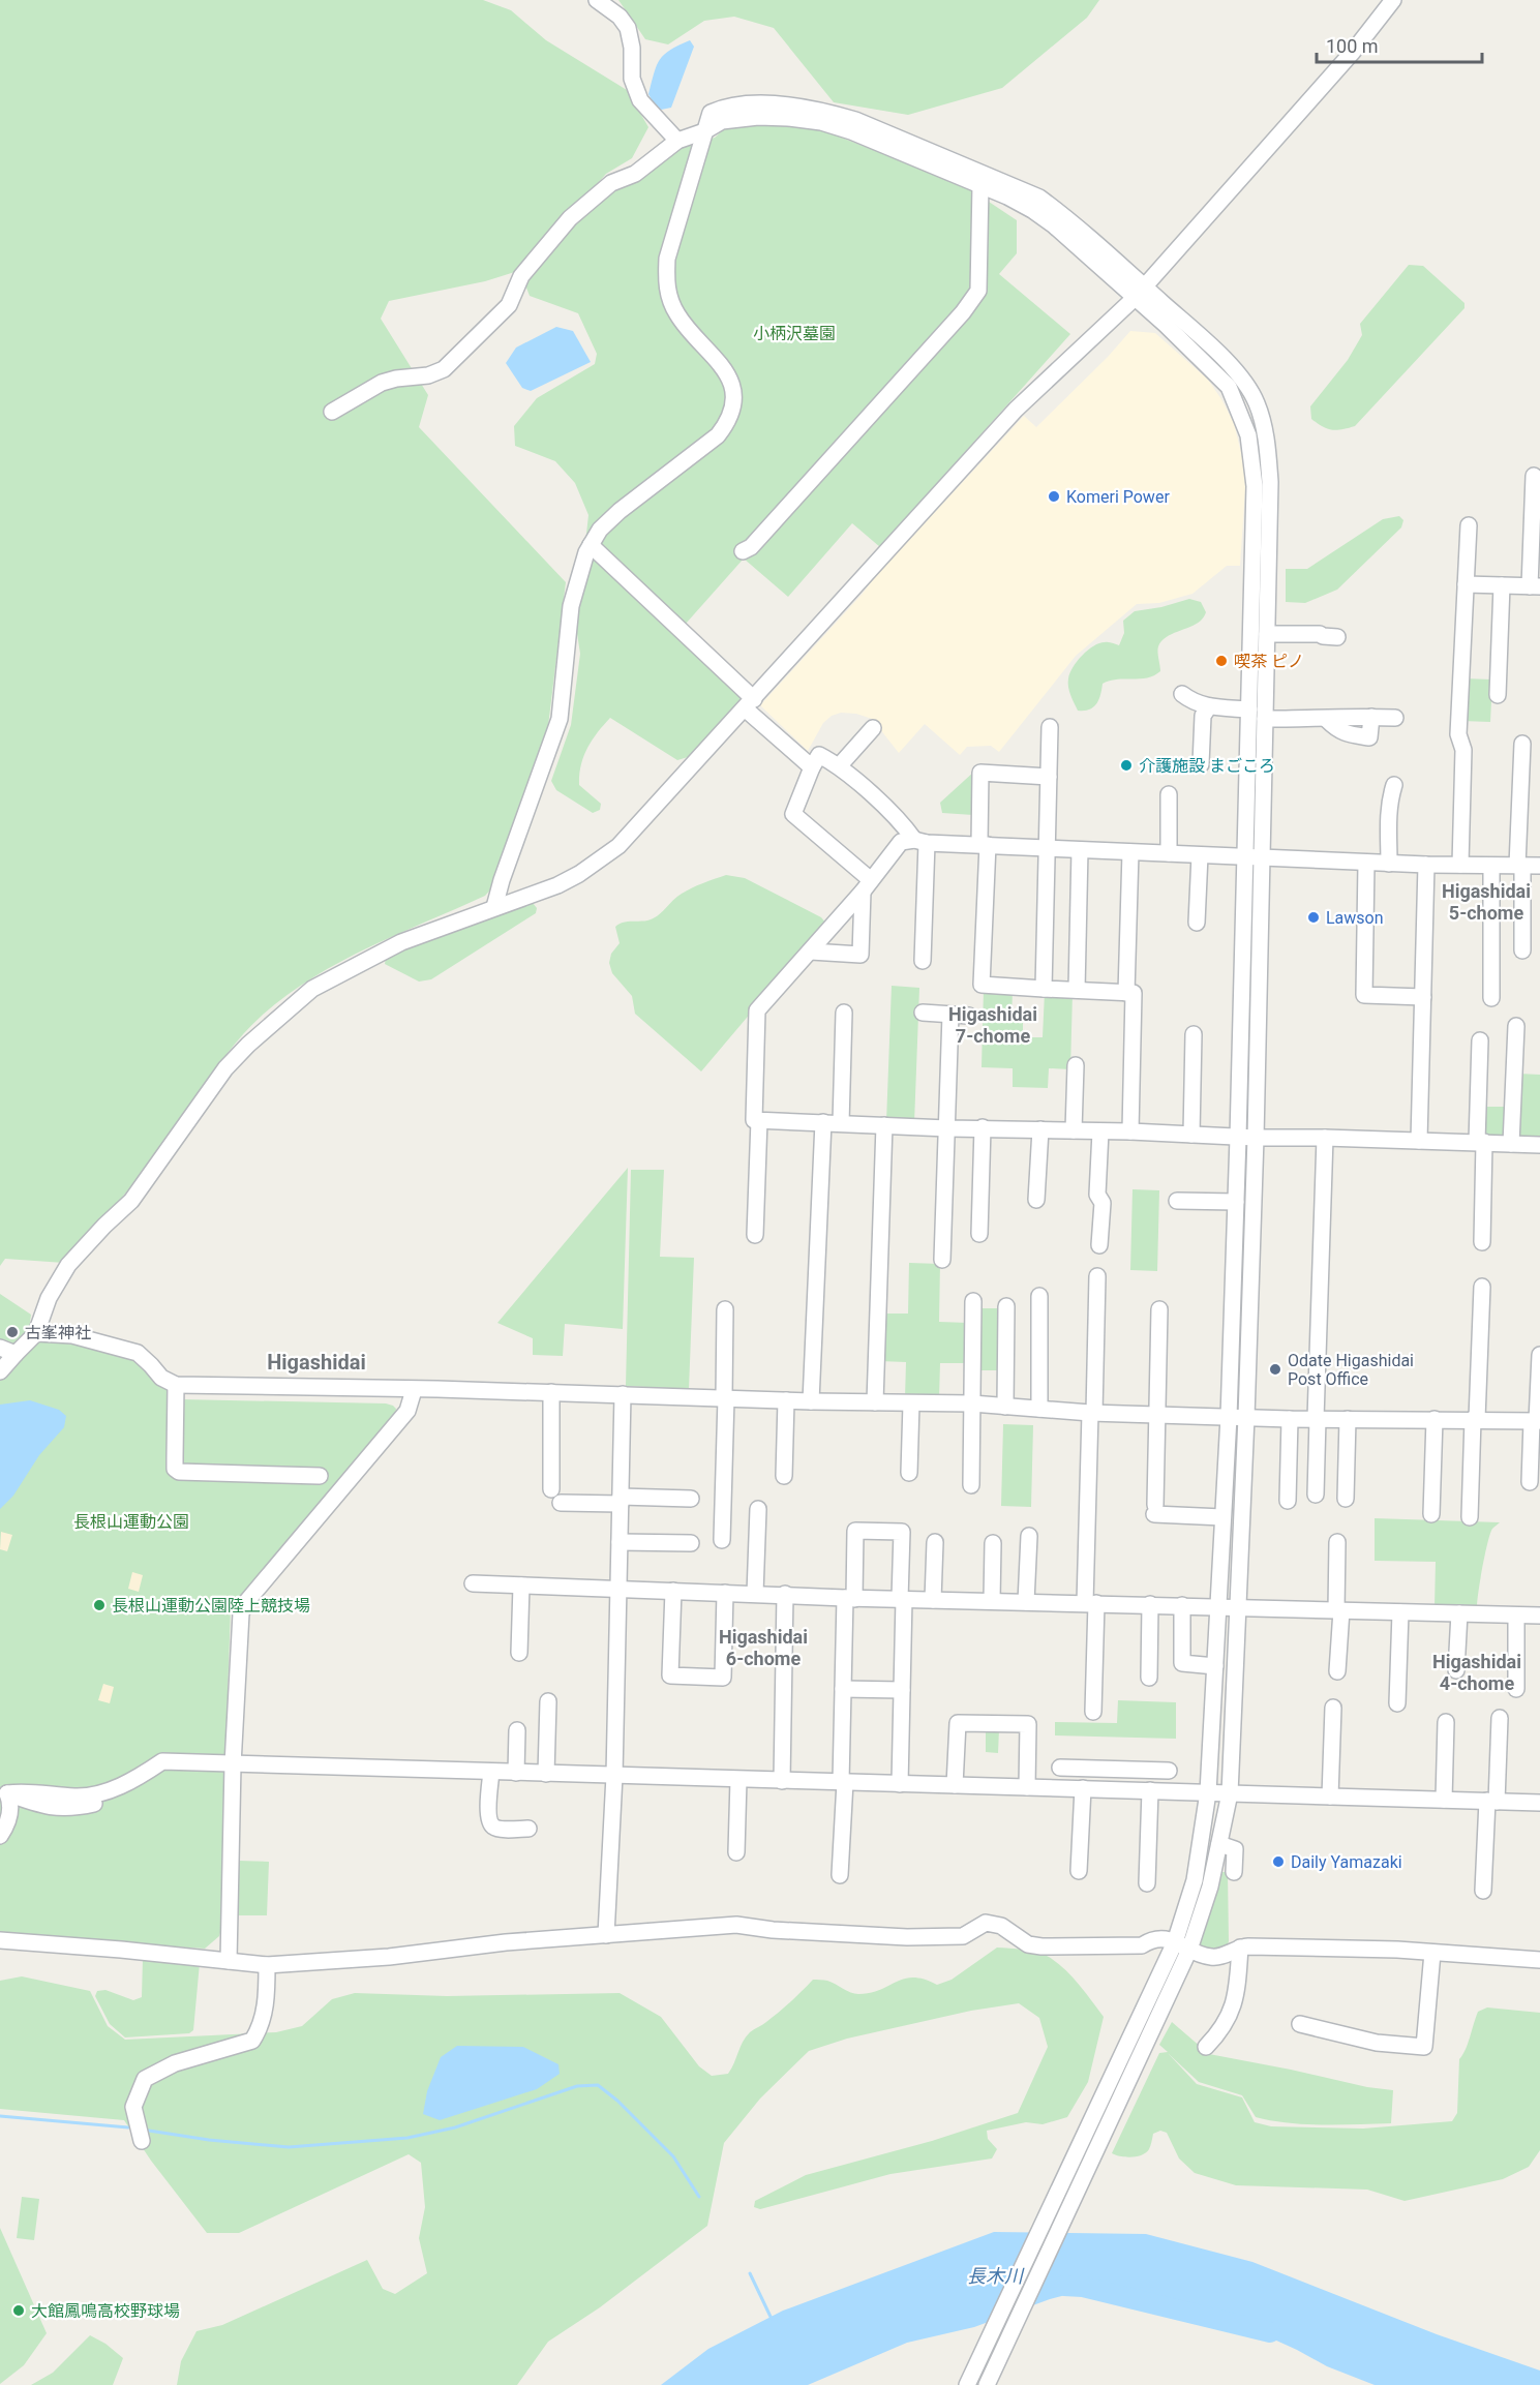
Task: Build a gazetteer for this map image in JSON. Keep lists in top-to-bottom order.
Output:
{
  "districts": [
    "Higashidai 5-chome",
    "Higashidai 7-chome",
    "Higashidai",
    "Higashidai 6-chome",
    "Higashidai 4-chome"
  ],
  "water": ["長木川"],
  "parks": ["小柄沢墓園", "長根山運動公園"],
  "places": [
    "Komeri Power",
    "喫茶 ピノ",
    "介護施設 まごころ",
    "Lawson",
    "古峯神社",
    "Odate Higashidai Post Office",
    "長根山運動公園陸上競技場",
    "Daily Yamazaki",
    "大館鳳鳴高校野球場"
  ],
  "scale_bar": "100 m"
}
